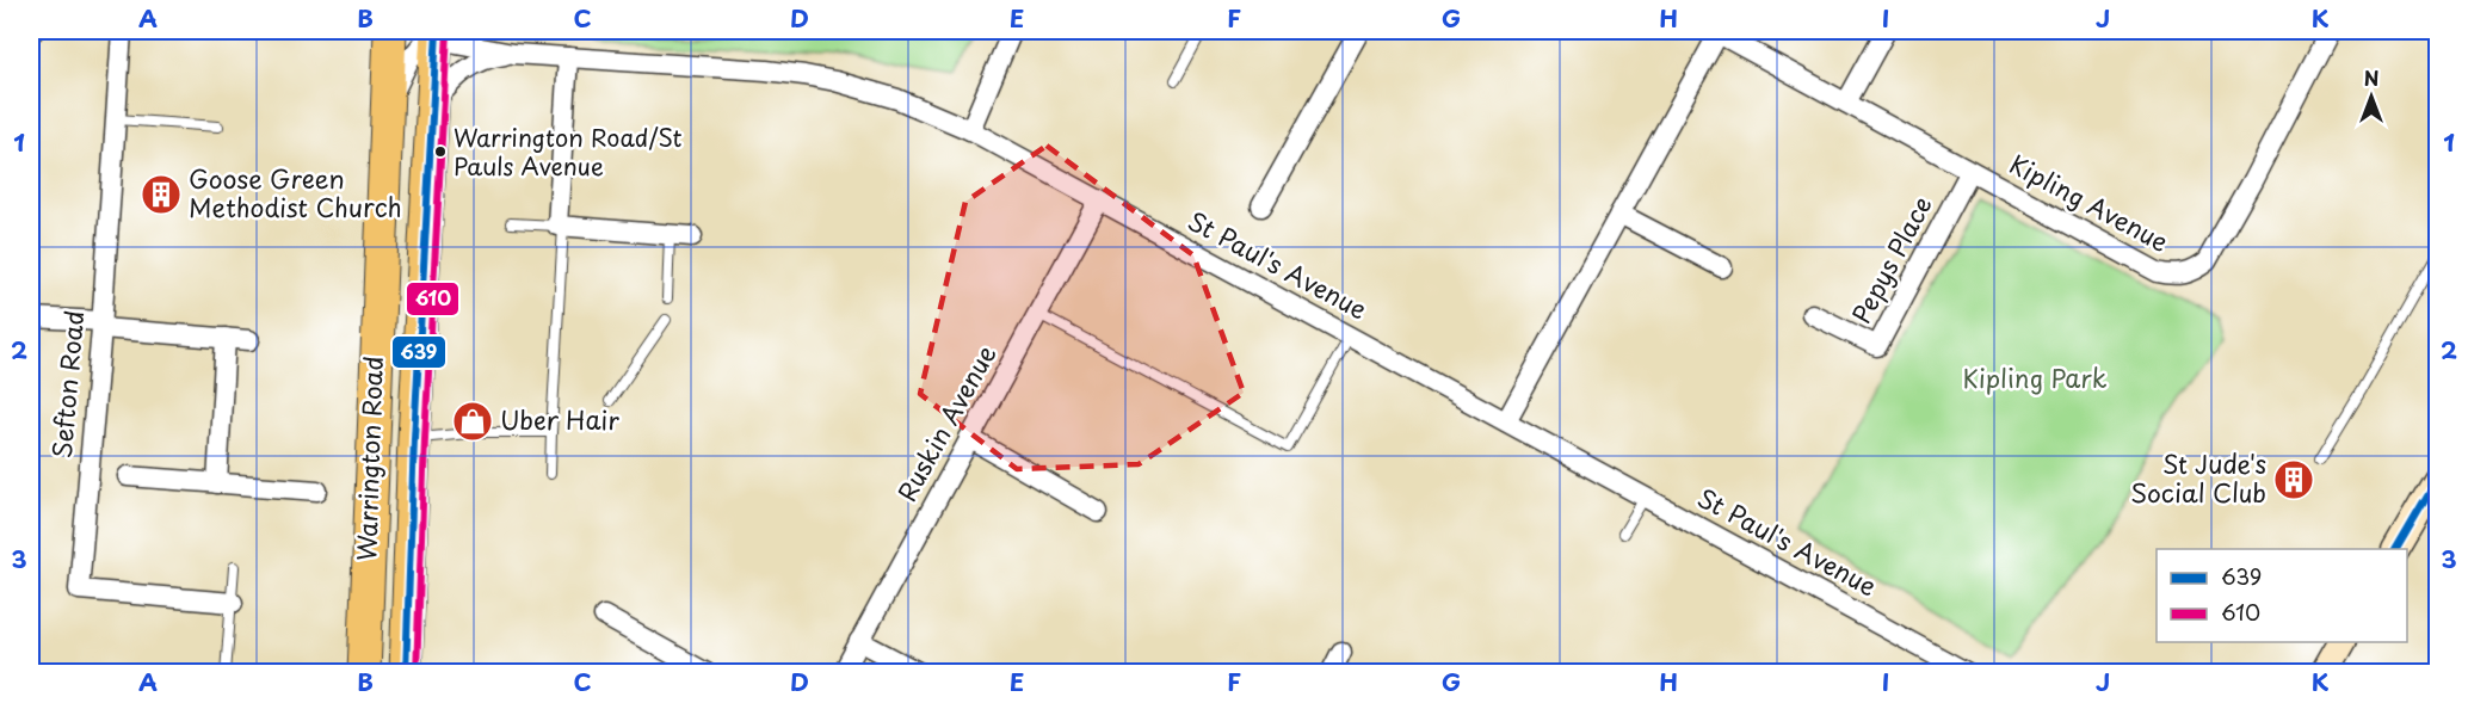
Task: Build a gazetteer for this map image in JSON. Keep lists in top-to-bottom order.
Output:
{
  "streets": {
    "highway": ["Warrington Road"],
    "street": [
      "Kipling Avenue",
      "Pepys Place",
      "St Paul's Avenue",
      "Sefton Road",
      "Ruskin Avenue"
    ]
  },
  "crossings": [
    ["Kipling Avenue", "Pepys Place"],
    ["St Paul's Avenue", "Ruskin Avenue"],
    ["St Paul's Avenue", "Warrington Road"]
  ],
  "parks": ["Kipling Park"],
  "places": {
    "other": ["Warrington Road/St Pauls Avenue"],
    "building": ["Goose Green Methodist Church", "St Jude's Social Club"],
    "shop": ["Uber Hair"]
  },
  "lines": ["transit line 639", "transit line 610"],
  "legend": ["639", "610"],
  "north": "top",
  "grid": {
    "columns": [
      "A",
      "B",
      "C",
      "D",
      "E",
      "F",
      "G",
      "H",
      "I",
      "J",
      "K"
    ],
    "rows": ["1", "2", "3"]
  }
}
